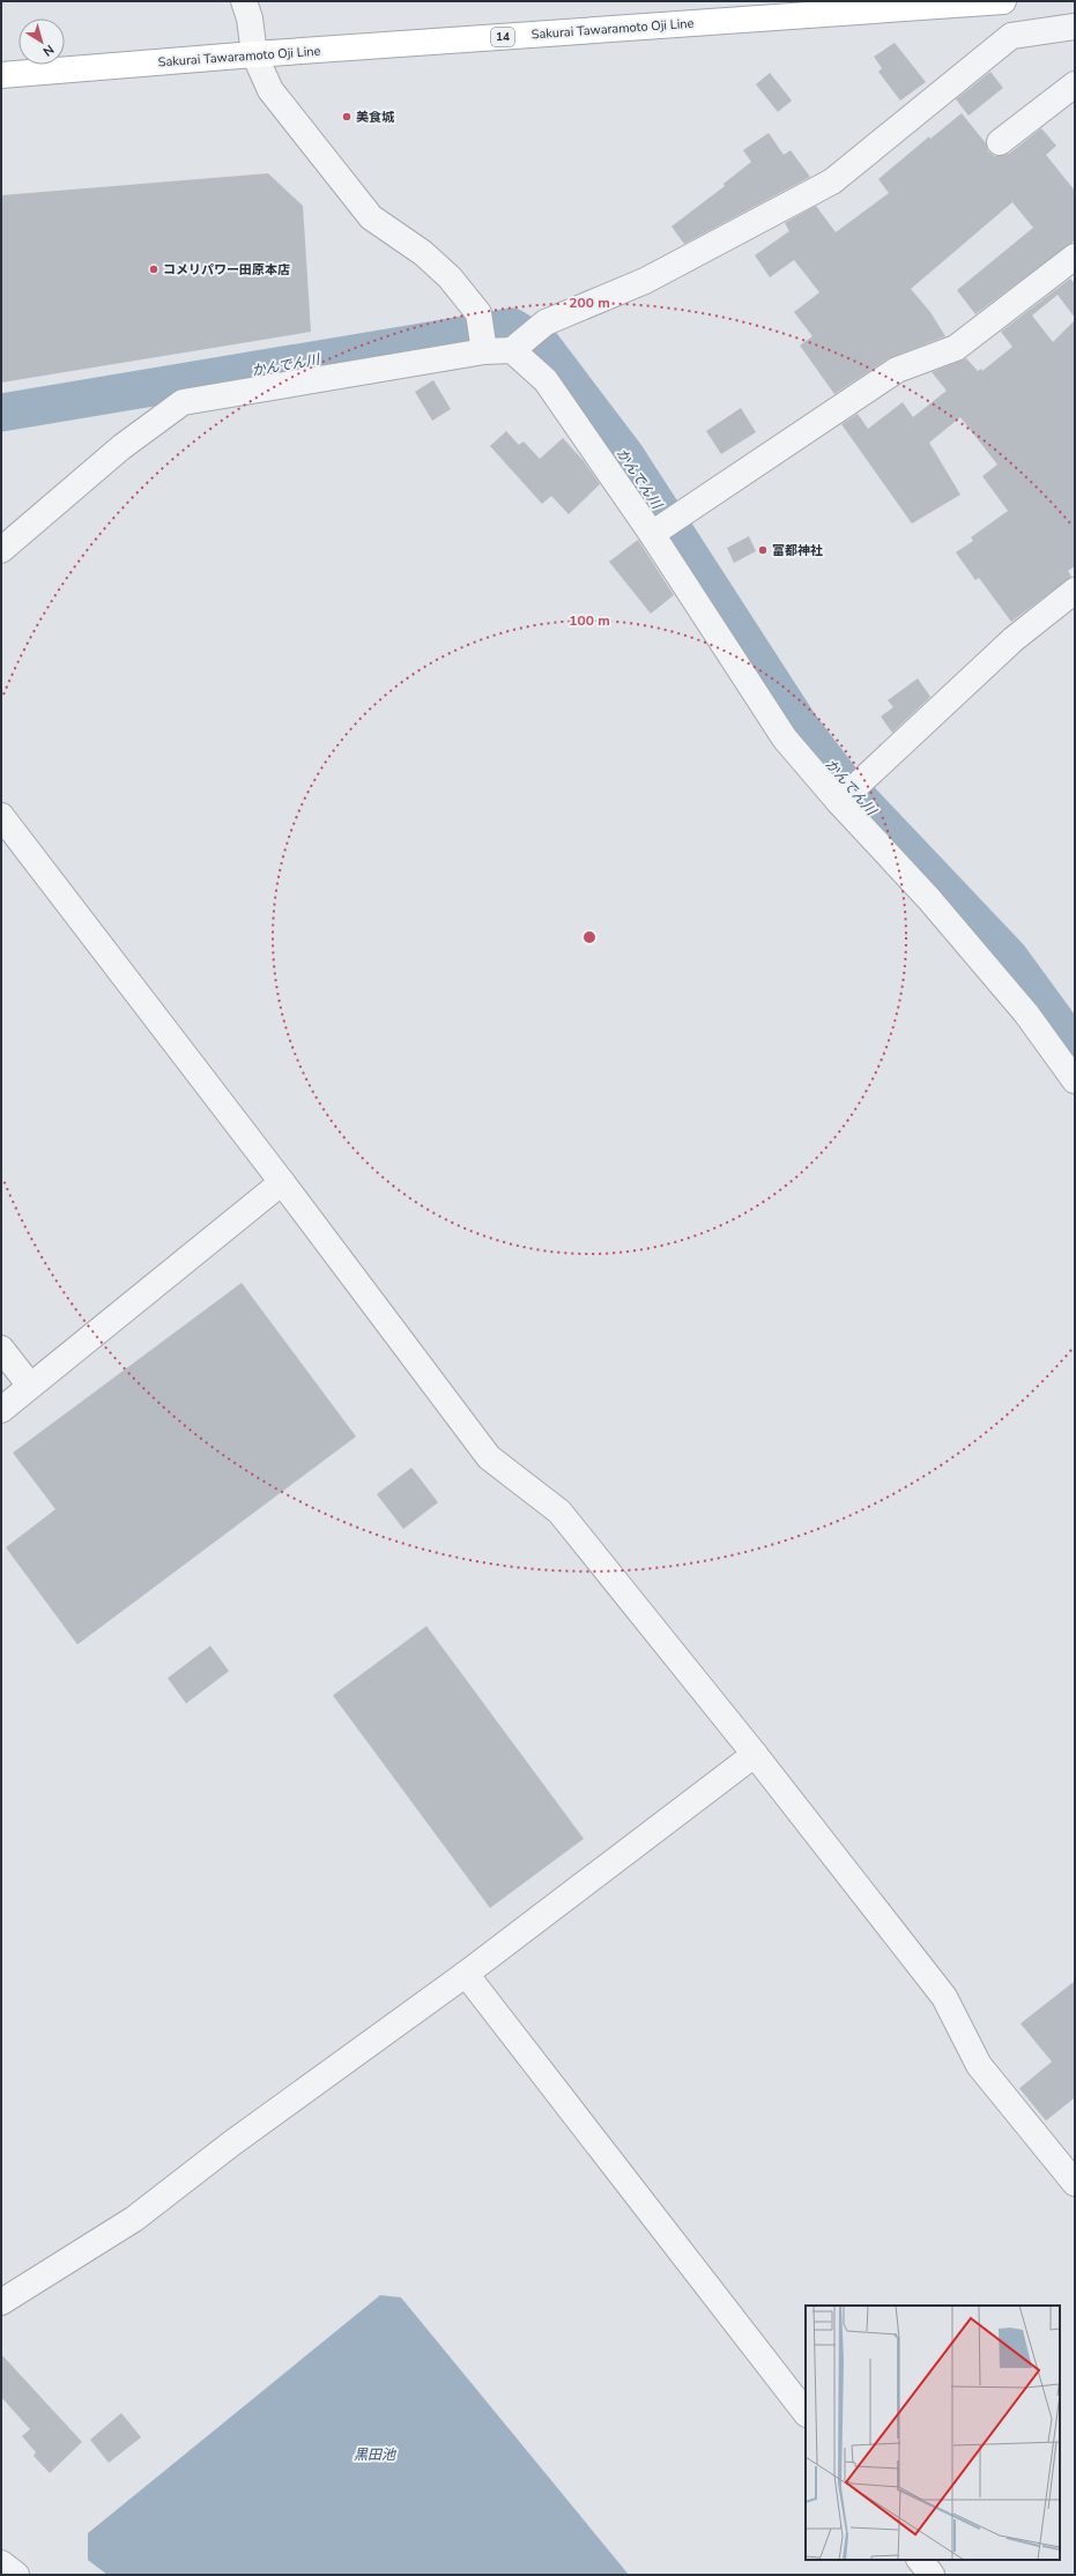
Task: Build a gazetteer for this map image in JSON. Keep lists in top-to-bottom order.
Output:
{
  "streets": {
    "main road": ["Sakurai Tawaramoto Oji Line", "14"]
  },
  "water": ["かんでん川", "黒田池"],
  "places": ["美食城", "コメリパワー田原本店", "富都神社"],
  "north": "bottom right",
  "rings": ["200 m", "100 m"]
}
